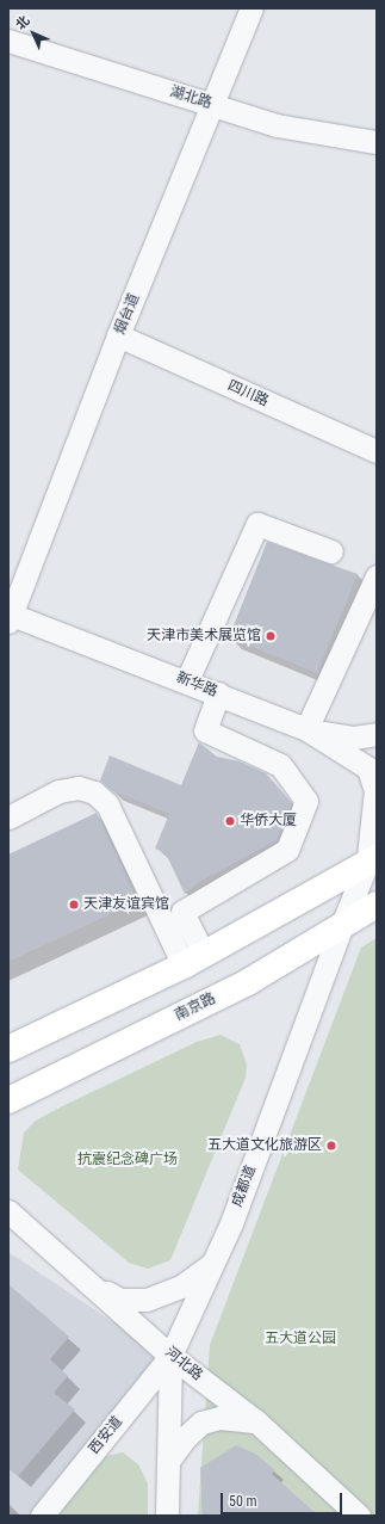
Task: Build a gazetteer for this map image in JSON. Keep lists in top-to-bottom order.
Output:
{
  "streets": {
    "main road": ["南京路"],
    "street": [
      "湖北路",
      "烟台道",
      "四川路",
      "新华路",
      "成都道",
      "河北路",
      "西安道"
    ]
  },
  "crossings": [
    ["湖北路", "烟台道"],
    ["烟台道", "四川路"],
    ["烟台道", "新华路"],
    ["南京路", "成都道"],
    ["成都道", "河北路"],
    ["成都道", "西安道"],
    ["河北路", "西安道"]
  ],
  "parks": ["抗震纪念碑广场", "五大道公园"],
  "places": [
    "天津市美术展览馆",
    "华侨大厦",
    "天津友谊宾馆",
    "五大道文化旅游区"
  ],
  "scale_bar": "50 m",
  "north": "top left"
}
